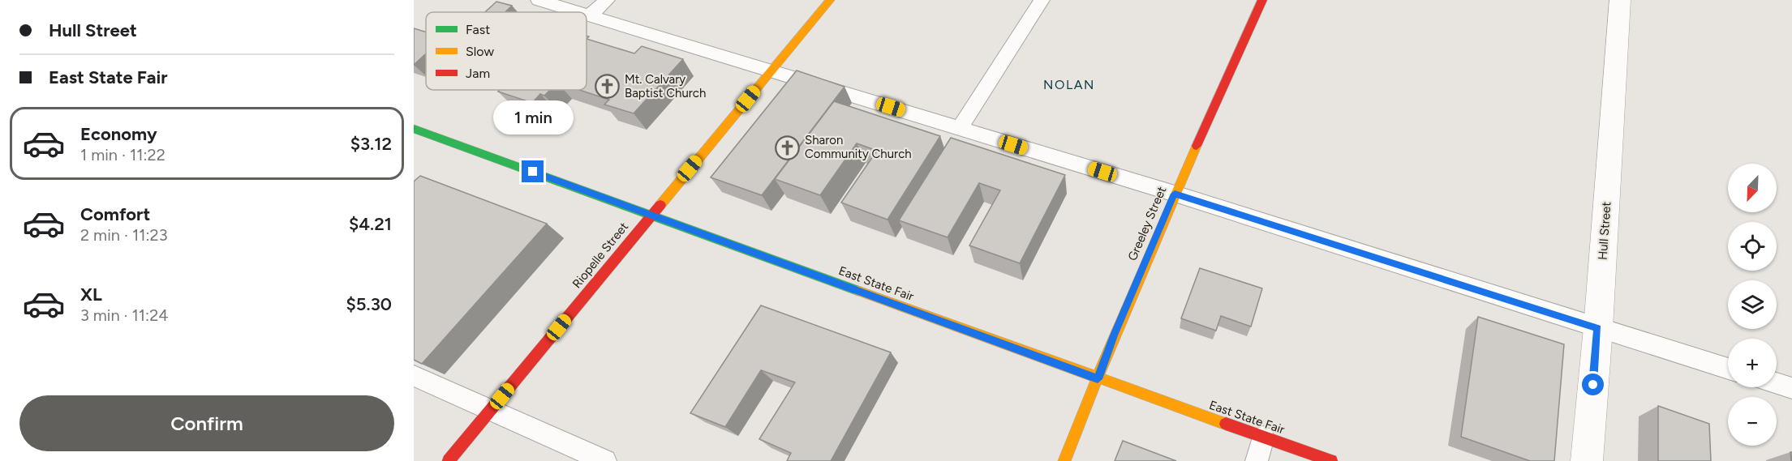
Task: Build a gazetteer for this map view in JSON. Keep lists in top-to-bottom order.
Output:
{
  "streets": {
    "street": [
      "Greeley Street",
      "Hull Street",
      "Riopelle Street",
      "East State Fair"
    ]
  },
  "crossings": [
    ["Greeley Street", "East State Fair"],
    ["Riopelle Street", "East State Fair"]
  ],
  "districts": ["NOLAN"],
  "places": {
    "church": ["Mt. Calvary Baptist Church", "Sharon Community Church"]
  },
  "legend": ["Fast", "Slow", "Jam"],
  "north": "bottom left",
  "page": {
    "banner": ["Hull Street", "East State Fair"],
    "bubble": "1 min",
    "list": [
      {
        "name": "Economy",
        "note": "1 min · 11:22",
        "value": "$3.12"
      },
      {
        "name": "Comfort",
        "note": "2 min · 11:23",
        "value": "$4.21"
      },
      {
        "name": "XL",
        "note": "3 min · 11:24",
        "value": "$5.30"
      }
    ],
    "map_buttons": ["+", "−"],
    "buttons": "Confirm"
  }
}
